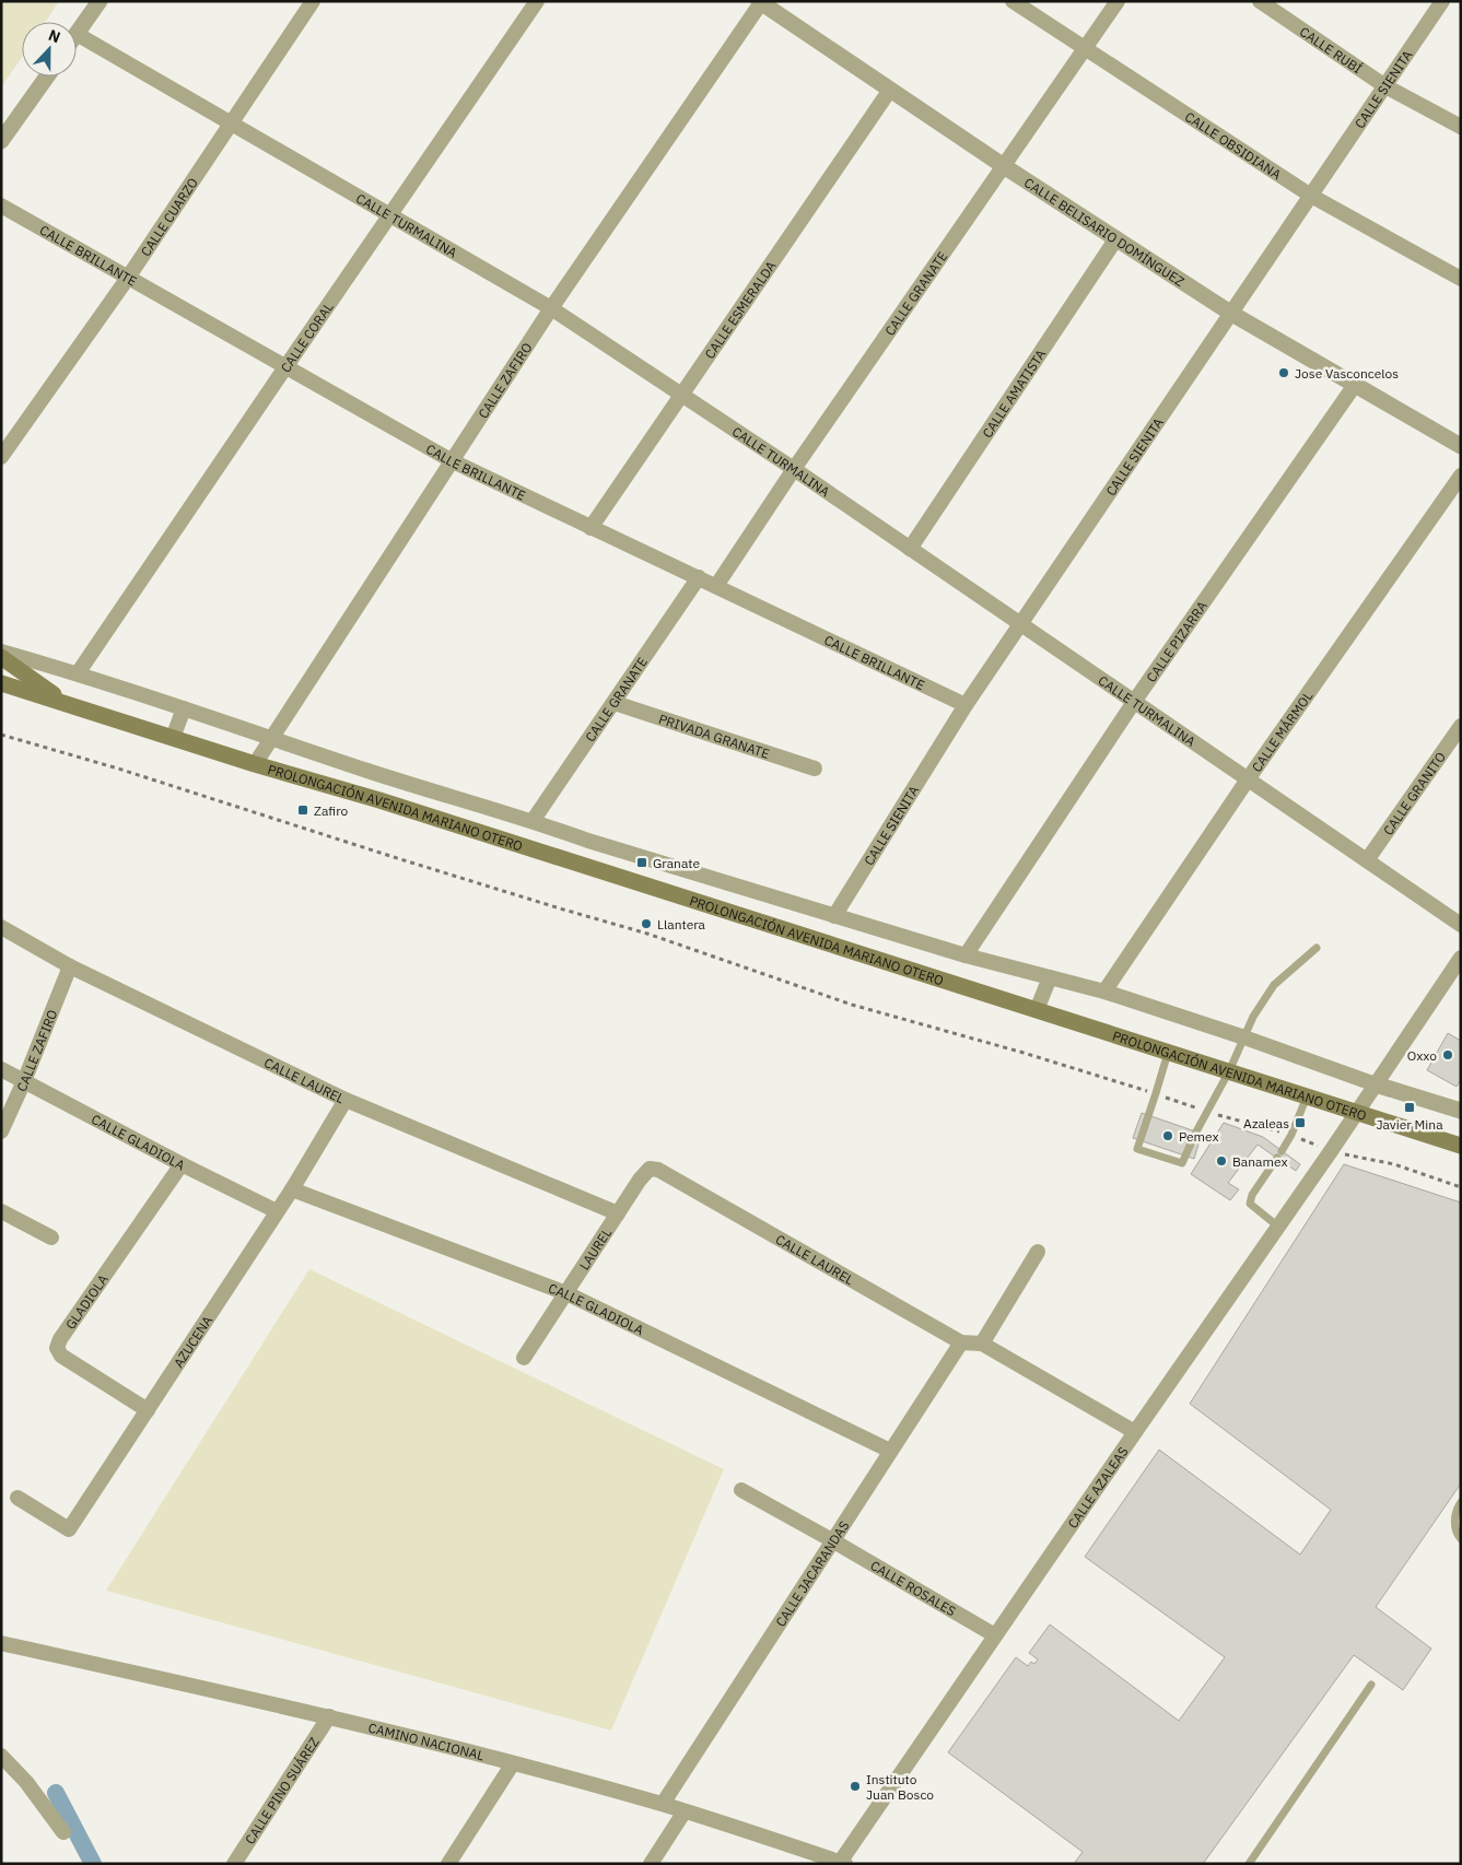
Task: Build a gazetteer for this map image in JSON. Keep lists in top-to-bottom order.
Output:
{
  "streets": {
    "main road": ["PROLONGACIÓN AVENIDA MARIANO OTERO"],
    "street": [
      "CALLE RUBÍ",
      "CALLE SIENITA",
      "CALLE OBSIDIANA",
      "CALLE CUARZO",
      "CALLE TURMALINA",
      "CALLE BELISARIO DOMÍNGUEZ",
      "CALLE BRILLANTE",
      "CALLE GRANATE",
      "CALLE ESMERALDA",
      "CALLE CORAL",
      "CALLE ZAFIRO",
      "CALLE AMATISTA",
      "CALLE PIZARRA",
      "CALLE MÁRMOL",
      "PRIVADA GRANATE",
      "CALLE GRANITO",
      "CALLE LAUREL",
      "CALLE GLADIOLA",
      "LAUREL",
      "GLADIOLA",
      "AZUCENA",
      "CALLE AZALEAS",
      "CALLE JACARANDAS",
      "CALLE ROSALES",
      "CAMINO NACIONAL",
      "CALLE PINO SUÁREZ"
    ]
  },
  "crossings": [
    ["CALLE RUBÍ", "CALLE SIENITA"],
    ["CALLE SIENITA", "CALLE OBSIDIANA"],
    ["CALLE SIENITA", "CALLE TURMALINA"],
    ["CALLE SIENITA", "CALLE BELISARIO DOMÍNGUEZ"],
    ["CALLE SIENITA", "CALLE BRILLANTE"],
    ["CALLE SIENITA", "PROLONGACIÓN AVENIDA MARIANO OTERO"],
    ["CALLE OBSIDIANA", "CALLE GRANATE"],
    ["CALLE CUARZO", "CALLE TURMALINA"],
    ["CALLE CUARZO", "CALLE BRILLANTE"],
    ["CALLE TURMALINA", "CALLE GRANATE"],
    ["CALLE TURMALINA", "CALLE ESMERALDA"],
    ["CALLE TURMALINA", "CALLE CORAL"],
    ["CALLE TURMALINA", "CALLE ZAFIRO"],
    ["CALLE TURMALINA", "CALLE AMATISTA"],
    ["CALLE TURMALINA", "CALLE PIZARRA"],
    ["CALLE TURMALINA", "CALLE MÁRMOL"],
    ["CALLE TURMALINA", "CALLE GRANITO"],
    ["CALLE BELISARIO DOMÍNGUEZ", "CALLE GRANATE"],
    ["CALLE BELISARIO DOMÍNGUEZ", "CALLE ESMERALDA"],
    ["CALLE BELISARIO DOMÍNGUEZ", "CALLE ZAFIRO"],
    ["CALLE BELISARIO DOMÍNGUEZ", "CALLE AMATISTA"],
    ["CALLE BELISARIO DOMÍNGUEZ", "CALLE PIZARRA"],
    ["CALLE BRILLANTE", "CALLE GRANATE"],
    ["CALLE BRILLANTE", "CALLE ESMERALDA"],
    ["CALLE BRILLANTE", "CALLE CORAL"],
    ["CALLE BRILLANTE", "CALLE ZAFIRO"],
    ["CALLE GRANATE", "PRIVADA GRANATE"],
    ["CALLE GRANATE", "PROLONGACIÓN AVENIDA MARIANO OTERO"],
    ["CALLE ZAFIRO", "PROLONGACIÓN AVENIDA MARIANO OTERO"],
    ["CALLE ZAFIRO", "CALLE LAUREL"],
    ["CALLE ZAFIRO", "CALLE GLADIOLA"],
    ["CALLE PIZARRA", "PROLONGACIÓN AVENIDA MARIANO OTERO"],
    ["CALLE MÁRMOL", "PROLONGACIÓN AVENIDA MARIANO OTERO"],
    ["PROLONGACIÓN AVENIDA MARIANO OTERO", "CALLE AZALEAS"],
    ["CALLE LAUREL", "LAUREL"],
    ["CALLE LAUREL", "AZUCENA"],
    ["CALLE LAUREL", "CALLE AZALEAS"],
    ["CALLE LAUREL", "CALLE JACARANDAS"],
    ["CALLE GLADIOLA", "LAUREL"],
    ["CALLE GLADIOLA", "GLADIOLA"],
    ["CALLE GLADIOLA", "AZUCENA"],
    ["CALLE GLADIOLA", "CALLE JACARANDAS"],
    ["GLADIOLA", "AZUCENA"],
    ["CALLE AZALEAS", "CALLE ROSALES"],
    ["CALLE AZALEAS", "CAMINO NACIONAL"],
    ["CALLE JACARANDAS", "CALLE ROSALES"],
    ["CALLE JACARANDAS", "CAMINO NACIONAL"],
    ["CAMINO NACIONAL", "CALLE PINO SUÁREZ"]
  ],
  "places": {
    "other": [
      "Jose Vasconcelos",
      "Llantera",
      "Oxxo",
      "Pemex",
      "Banamex",
      "Instituto Juan Bosco"
    ],
    "transit": [
      "Zafiro",
      "Granate",
      "Javier Mina",
      "Azaleas"
    ]
  },
  "north": "top"
}
